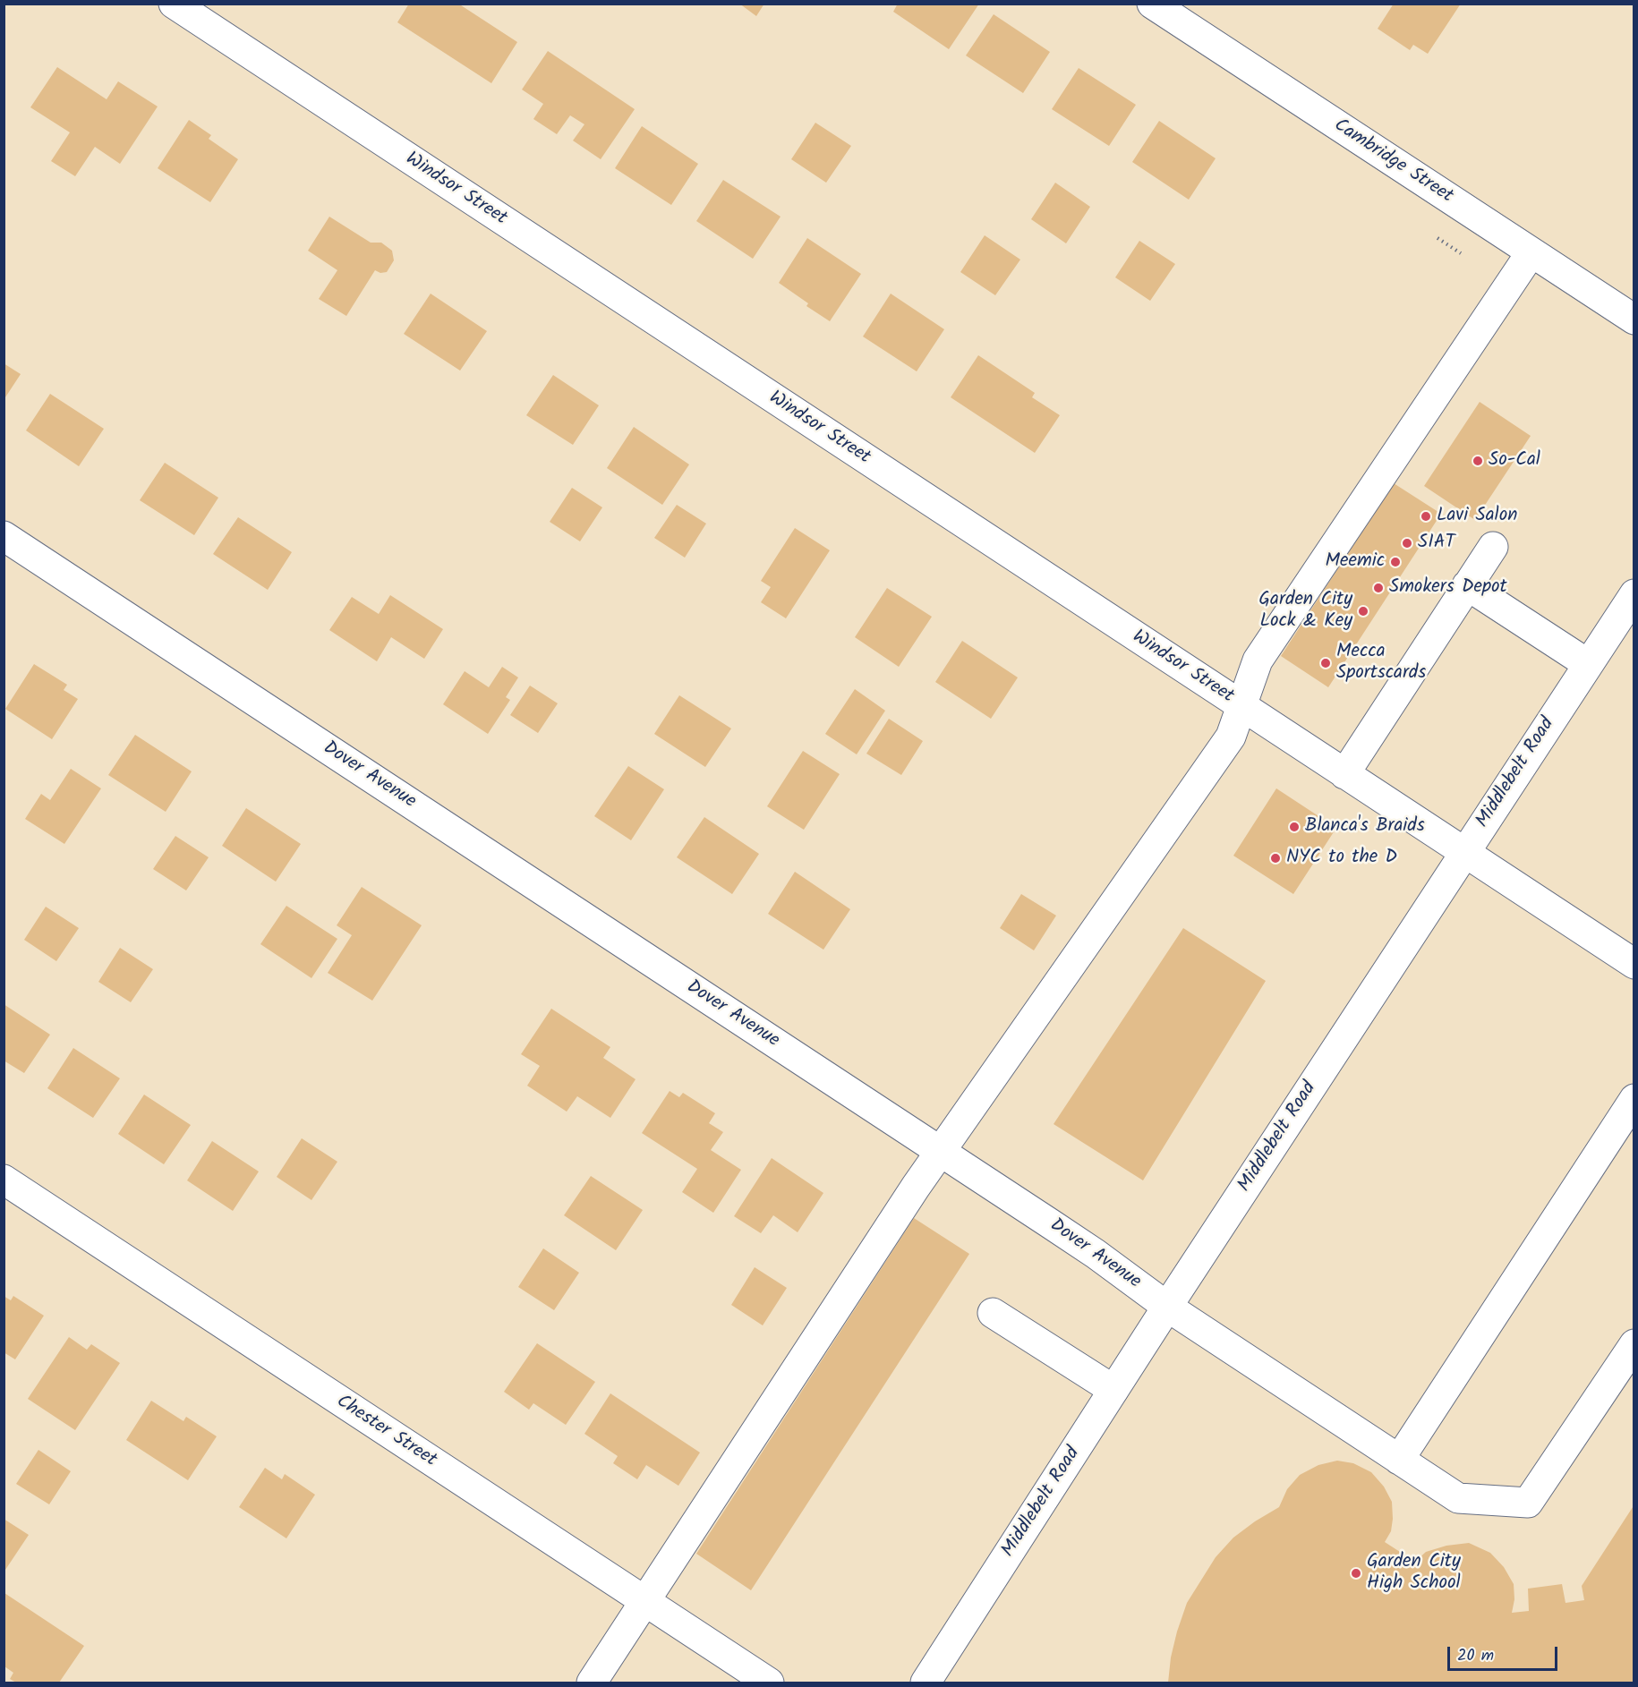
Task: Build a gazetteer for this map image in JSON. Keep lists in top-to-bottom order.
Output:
{
  "streets": {
    "street": [
      "Cambridge Street",
      "Windsor Street",
      "Middlebelt Road",
      "Dover Avenue",
      "Chester Street"
    ]
  },
  "crossings": [
    ["Windsor Street", "Middlebelt Road"],
    ["Middlebelt Road", "Dover Avenue"]
  ],
  "places": [
    "So-Cal",
    "Lavi Salon",
    "SIAT",
    "Meemic",
    "Smokers Depot",
    "Garden City Lock & Key",
    "Mecca Sportscards",
    "Blanca's Braids",
    "NYC to the D",
    "Garden City High School"
  ],
  "scale_bar": "20 m"
}
